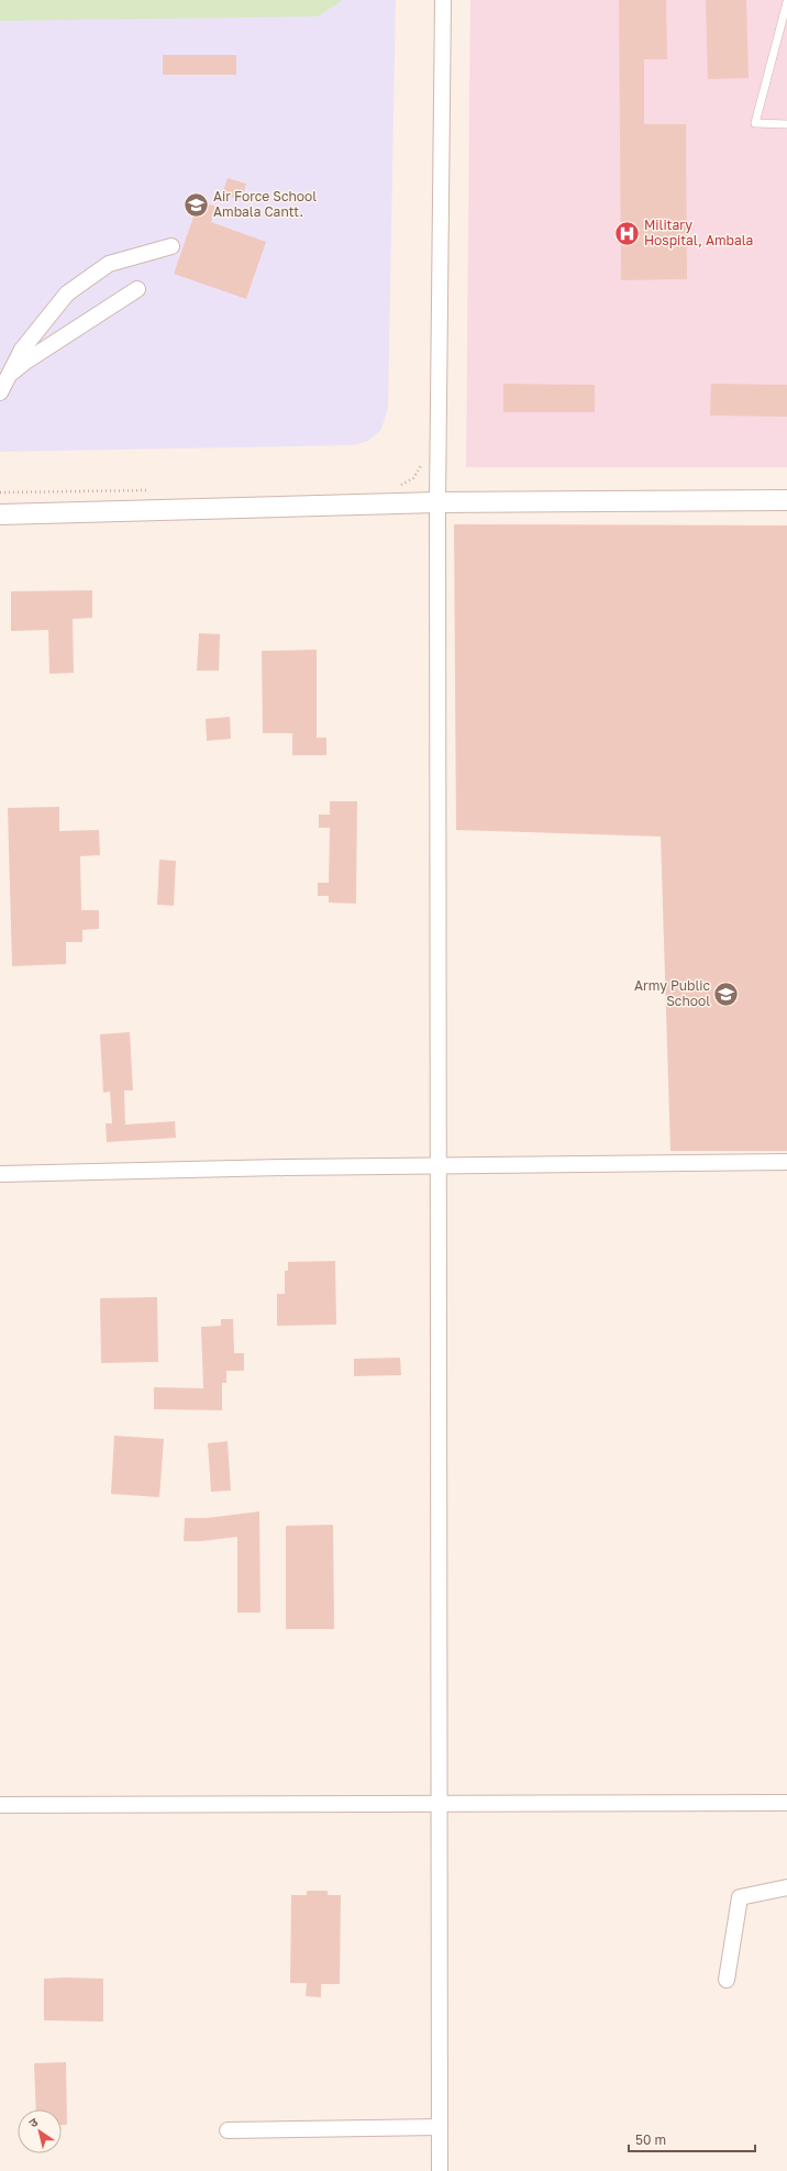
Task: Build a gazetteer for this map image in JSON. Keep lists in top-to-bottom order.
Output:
{
  "places": {
    "school or university": ["Air Force School Ambala Cantt.", "Army Public School"],
    "hospital": ["Military Hospital, Ambala"]
  },
  "scale_bar": "50 m",
  "north": "top left"
}
